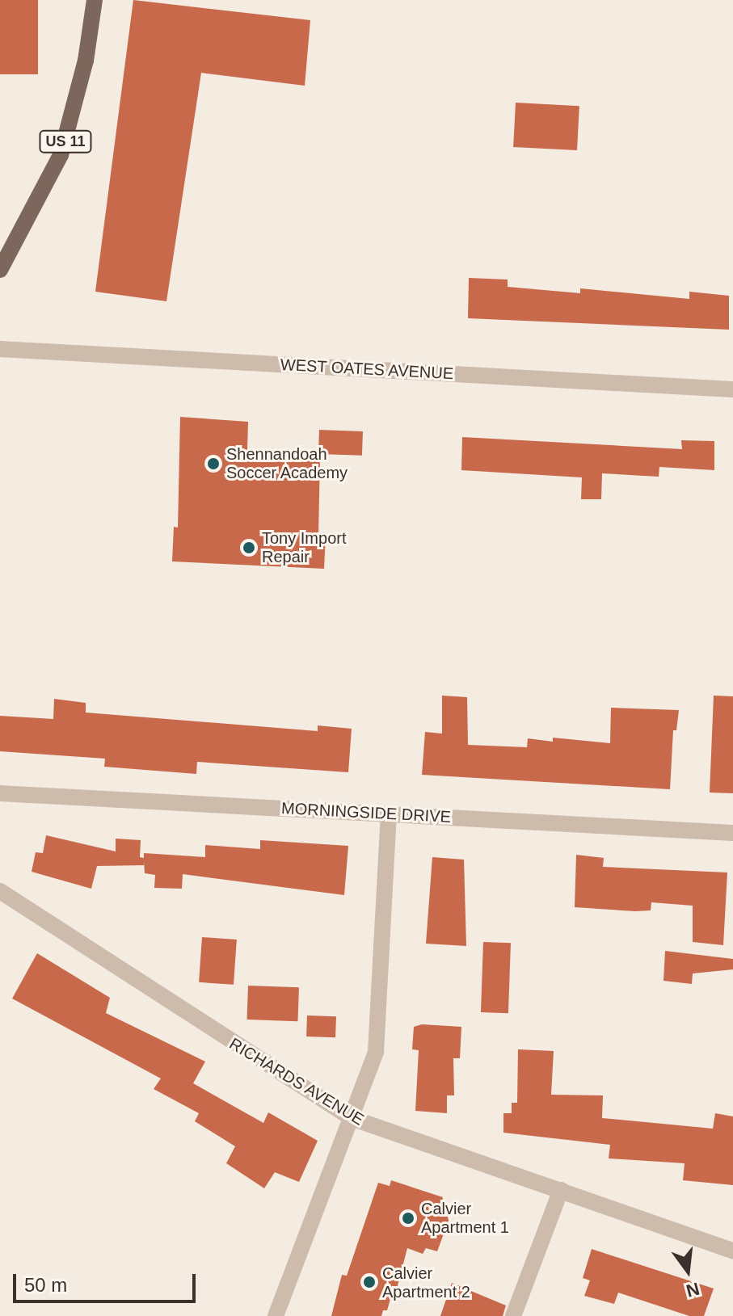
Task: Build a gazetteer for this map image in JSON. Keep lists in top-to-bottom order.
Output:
{
  "streets": {
    "main road": ["US 11"],
    "street": ["WEST OATES AVENUE", "MORNINGSIDE DRIVE", "RICHARDS AVENUE"]
  },
  "places": [
    "Shennandoah Soccer Academy",
    "Tony Import Repair",
    "Calvier Apartment 1",
    "Calvier Apartment 2"
  ],
  "scale_bar": "50 m",
  "north": "bottom"
}
